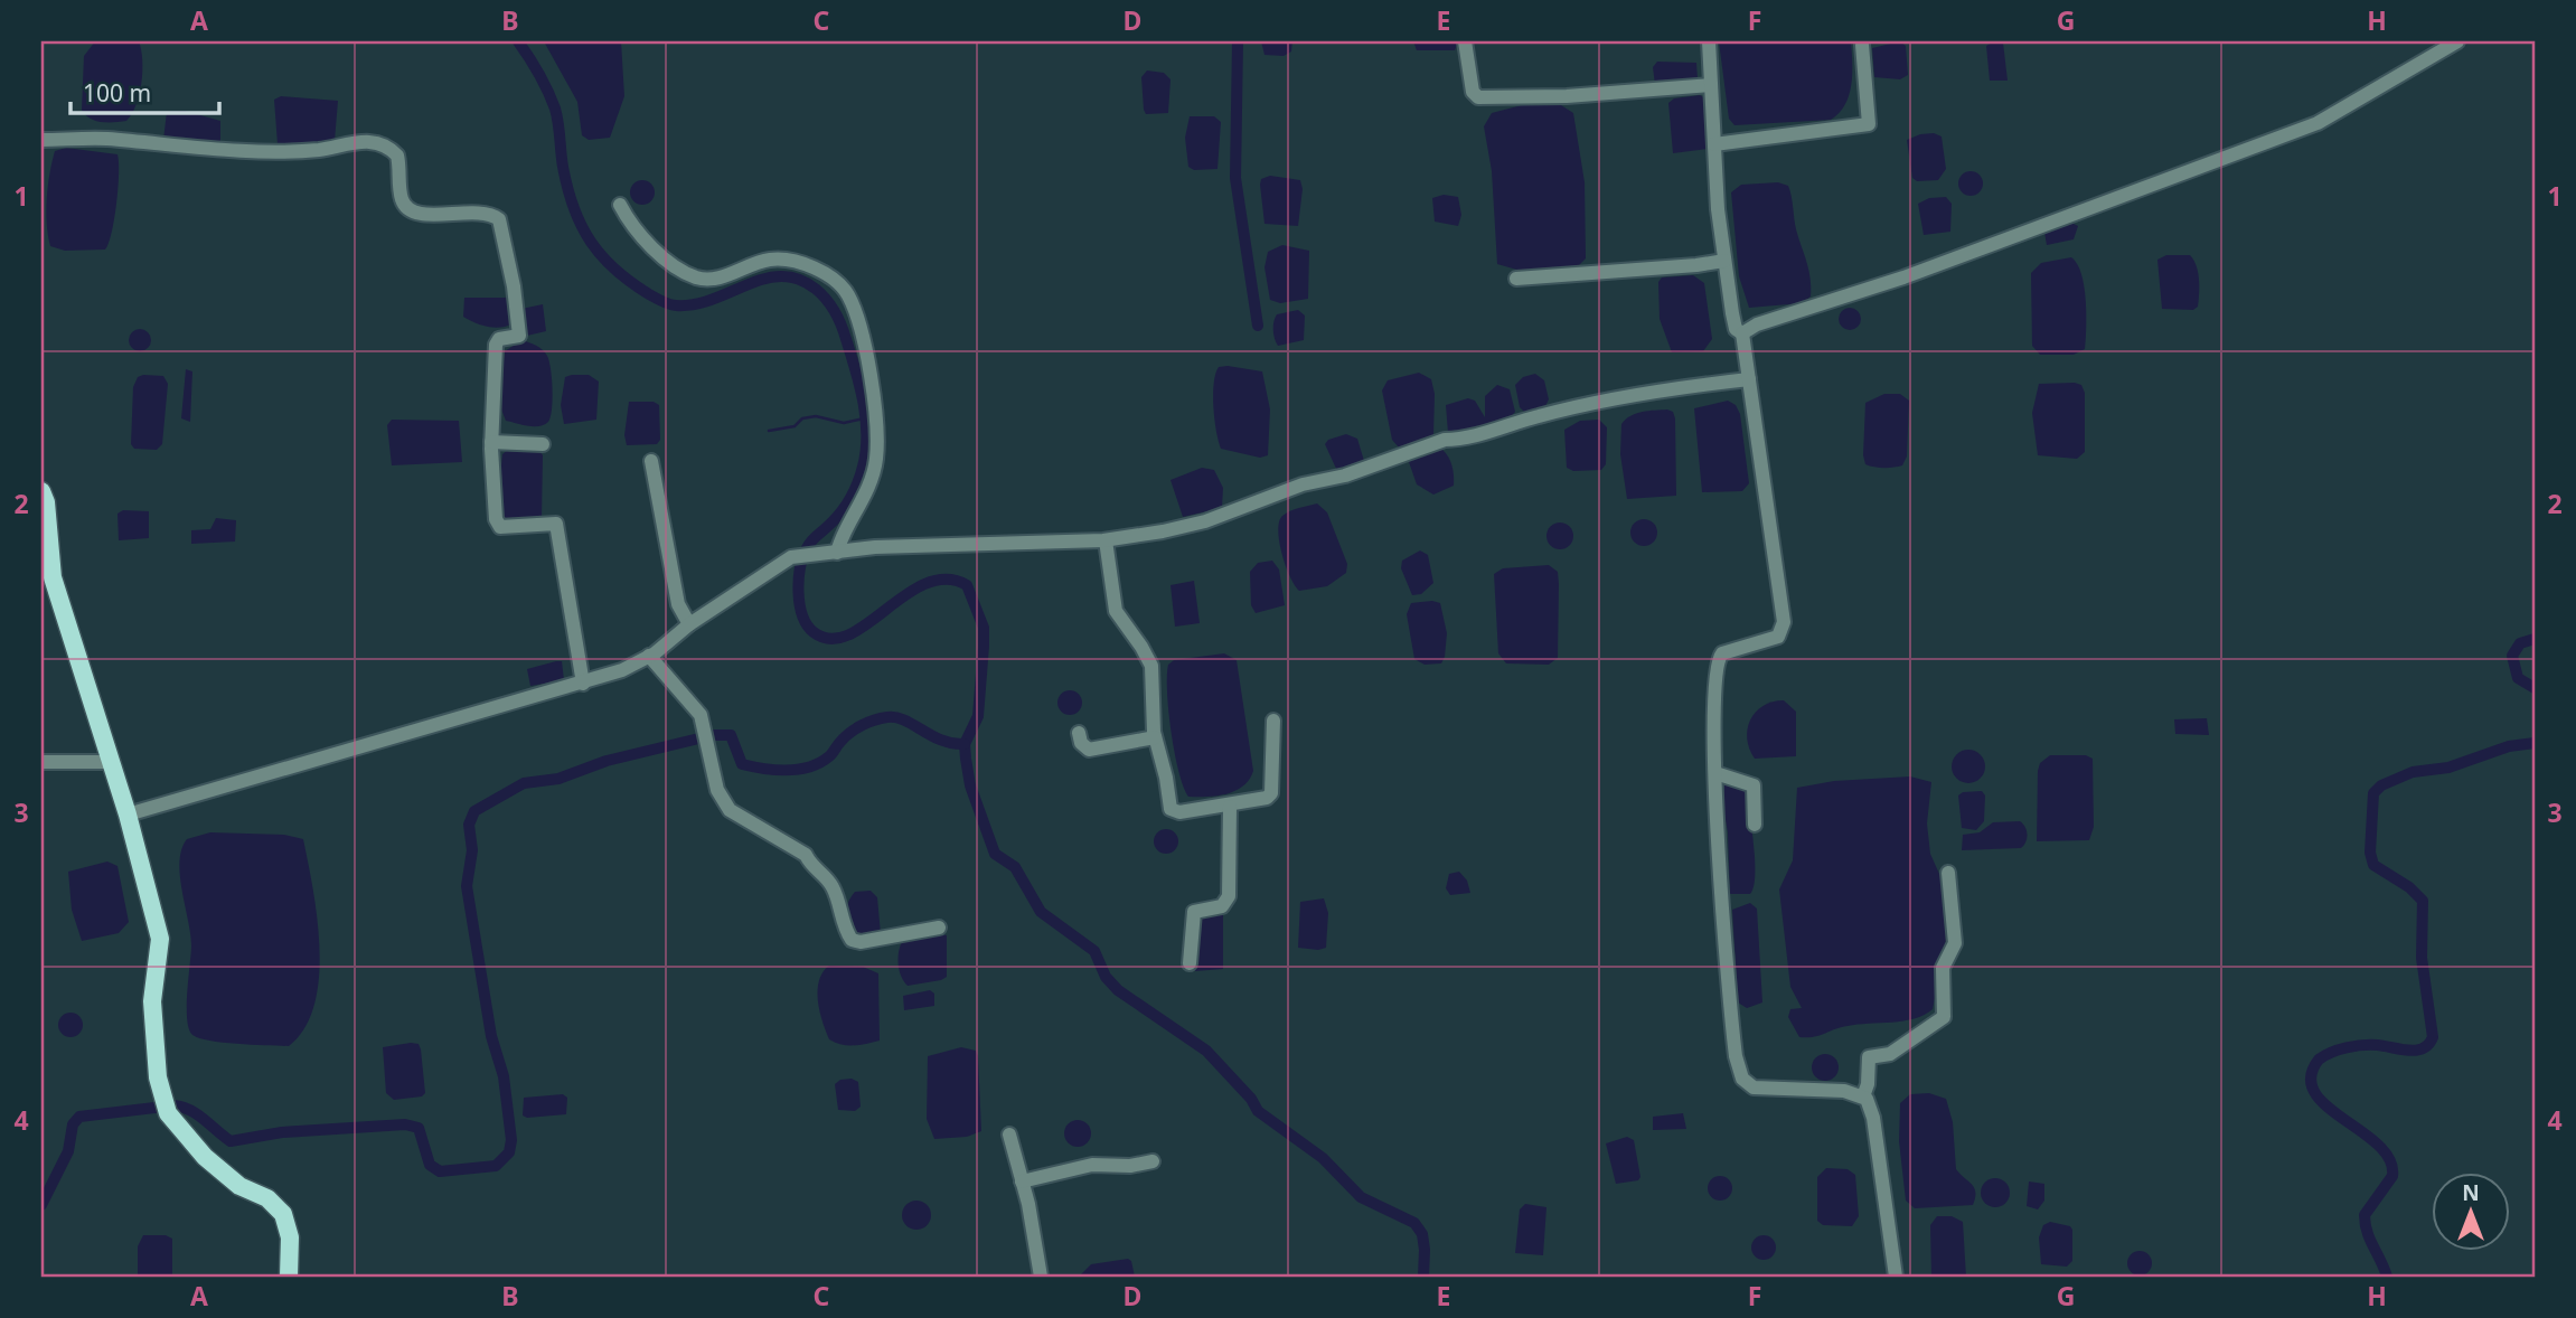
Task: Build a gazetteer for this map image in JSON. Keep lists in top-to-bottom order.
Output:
{
  "scale_bar": "100 m",
  "north": "top",
  "grid": {
    "columns": [
      "A",
      "B",
      "C",
      "D",
      "E",
      "F",
      "G",
      "H"
    ],
    "rows": [
      "1",
      "2",
      "3",
      "4"
    ]
  }
}
